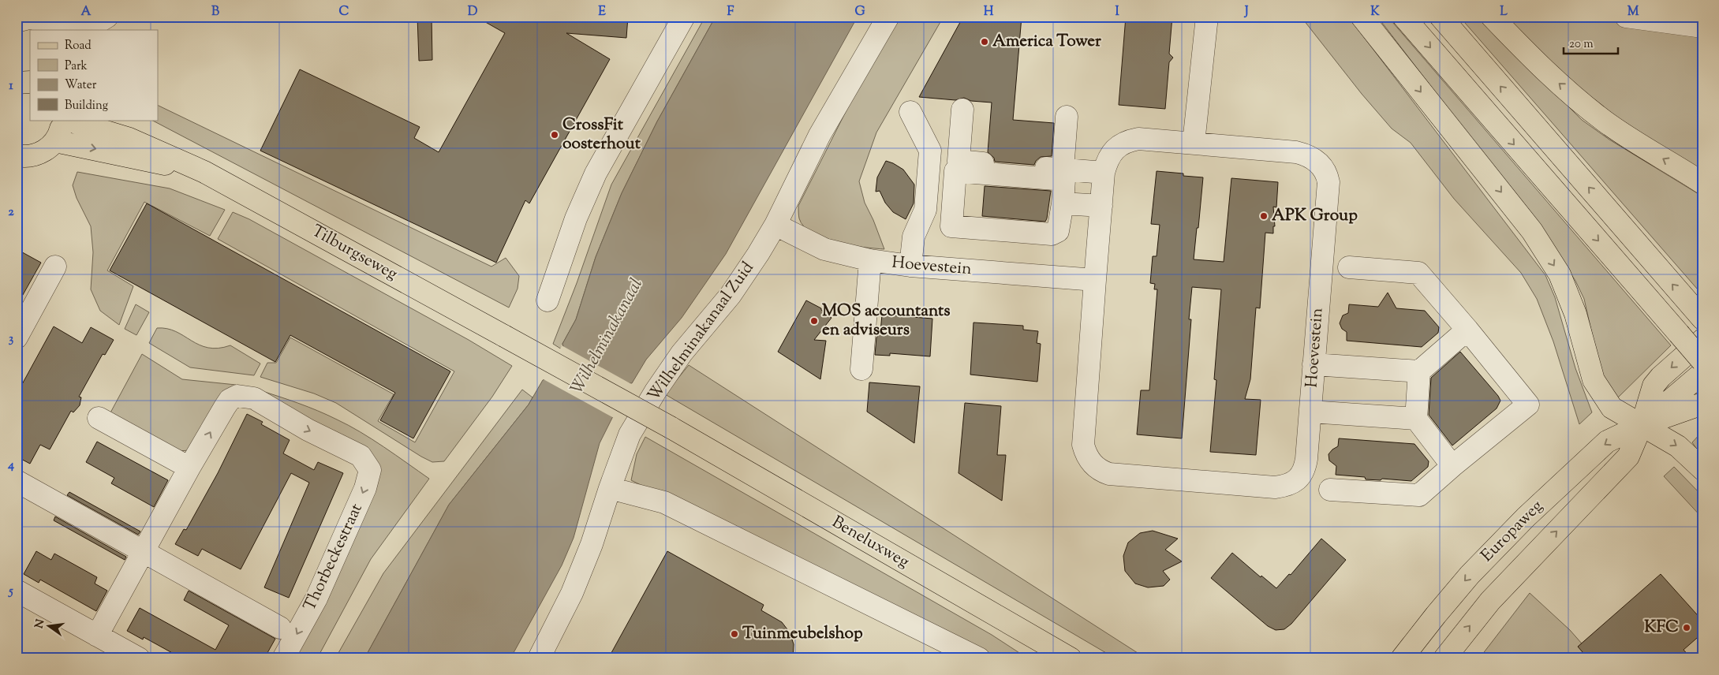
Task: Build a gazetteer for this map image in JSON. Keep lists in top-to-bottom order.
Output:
{
  "streets": {
    "main road": ["Tilburgseweg", "Europaweg", "Beneluxweg"],
    "street": ["Hoevestein", "Wilhelminakanaal Zuid", "Thorbeckestraat"]
  },
  "crossings": [
    ["Tilburgseweg", "Beneluxweg"],
    ["Hoevestein", "Wilhelminakanaal Zuid"]
  ],
  "water": ["Wilhelminakanaal"],
  "places": [
    "America Tower",
    "CrossFit oosterhout",
    "APK Group",
    "MOS accountants en adviseurs",
    "KFC",
    "Tuinmeubelshop"
  ],
  "legend": [
    "Road",
    "Park",
    "Water",
    "Building"
  ],
  "scale_bar": "20 m",
  "north": "left",
  "grid": {
    "columns": [
      "A",
      "B",
      "C",
      "D",
      "E",
      "F",
      "G",
      "H",
      "I",
      "J",
      "K",
      "L",
      "M"
    ],
    "rows": [
      "1",
      "2",
      "3",
      "4",
      "5"
    ]
  }
}
